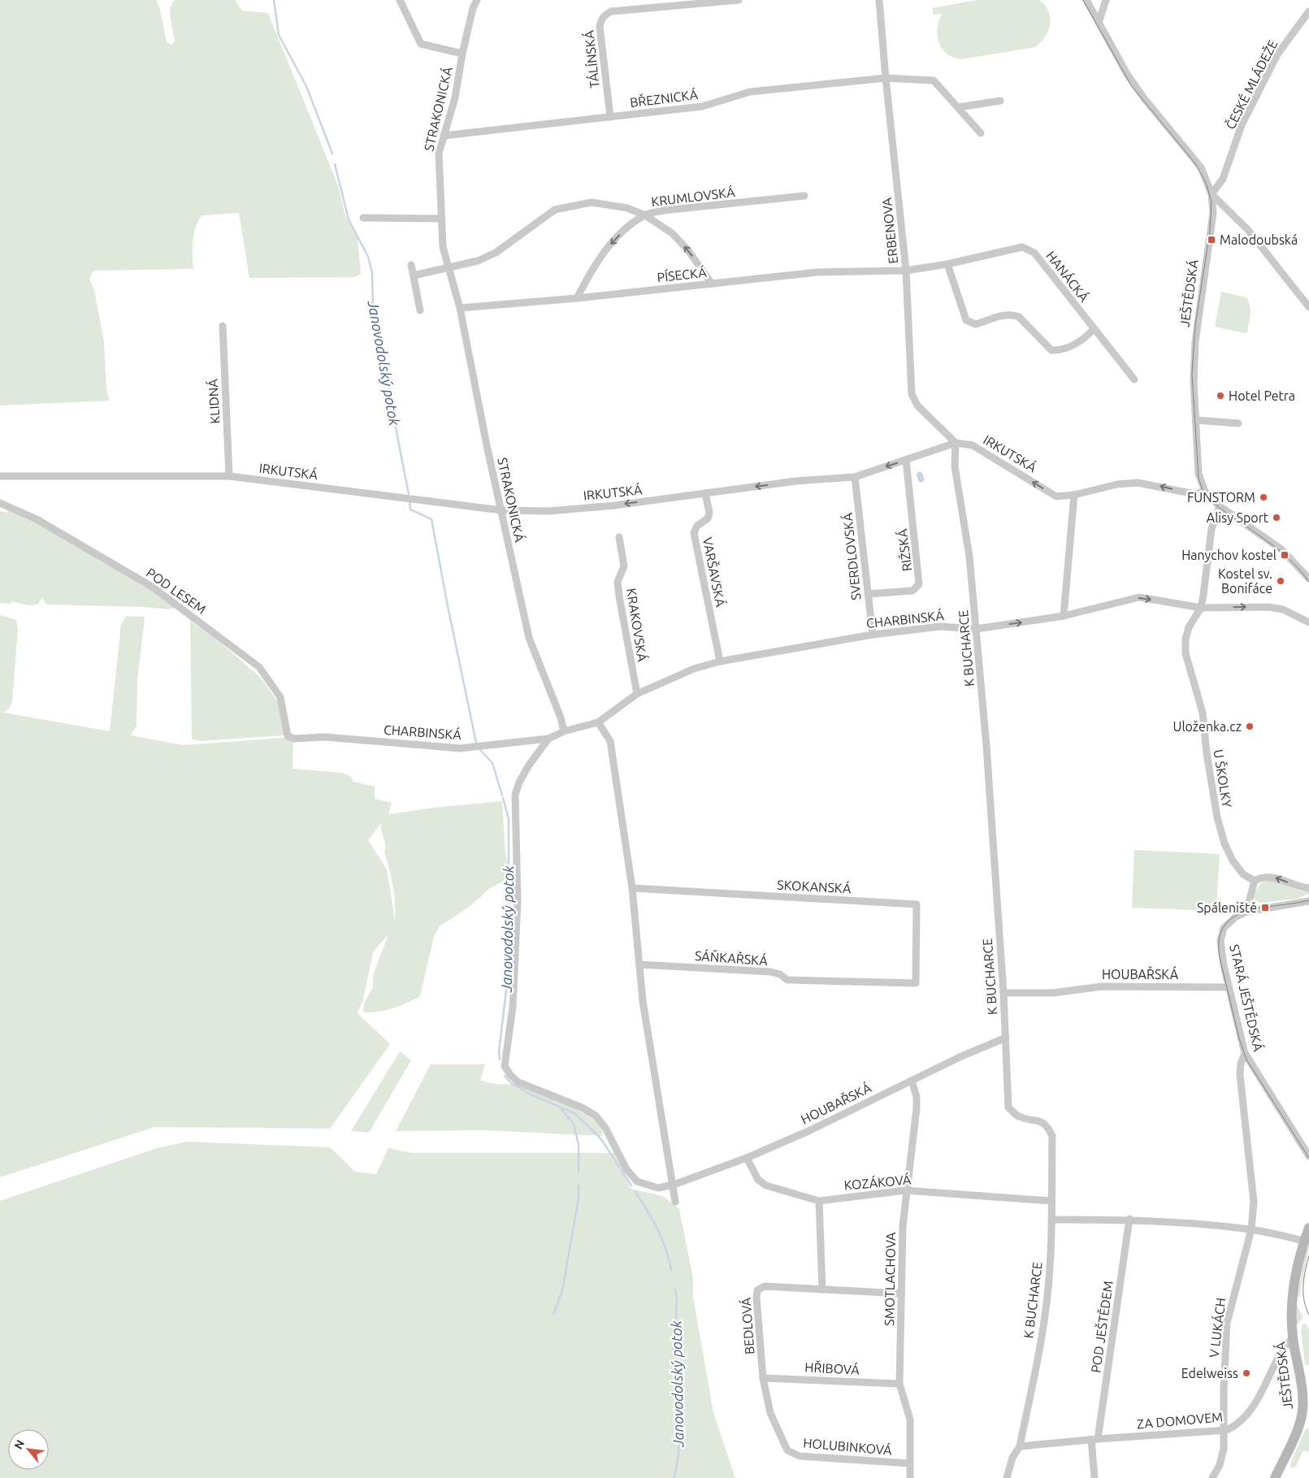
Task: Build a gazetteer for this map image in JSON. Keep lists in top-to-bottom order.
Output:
{
  "streets": {
    "street": [
      "TÁLÍNSKÁ",
      "ČESKÉ MLÁDEŽE",
      "BŘEZNICKÁ",
      "STRAKONICKÁ",
      "KRUMLOVSKÁ",
      "ERBENOVA",
      "PÍSECKÁ",
      "HANÁCKÁ",
      "JEŠTĚDSKÁ",
      "KLIDNÁ",
      "IRKUTSKÁ",
      "RIŽSKÁ",
      "SVERDLOVSKÁ",
      "VARŠAVSKÁ",
      "POD LESEM",
      "CHARBINSKÁ",
      "KRAKOVSKÁ",
      "K BUCHARCE",
      "U ŠKOLKY",
      "SKOKANSKÁ",
      "SÁŇKAŘSKÁ",
      "HOUBAŘSKÁ",
      "STARÁ JEŠTĚDSKÁ",
      "KOZÁKOVÁ",
      "SMOTLACHOVA",
      "BEDLOVÁ",
      "POD JEŠTĚDEM",
      "V LUKÁCH",
      "HŘIBOVÁ",
      "ZA DOMOVEM",
      "HOLUBINKOVÁ"
    ]
  },
  "crossings": [
    ["TÁLÍNSKÁ", "BŘEZNICKÁ"],
    ["ČESKÉ MLÁDEŽE", "JEŠTĚDSKÁ"],
    ["BŘEZNICKÁ", "STRAKONICKÁ"],
    ["BŘEZNICKÁ", "ERBENOVA"],
    ["STRAKONICKÁ", "PÍSECKÁ"],
    ["STRAKONICKÁ", "IRKUTSKÁ"],
    ["STRAKONICKÁ", "CHARBINSKÁ"],
    ["KRUMLOVSKÁ", "PÍSECKÁ"],
    ["ERBENOVA", "PÍSECKÁ"],
    ["ERBENOVA", "HANÁCKÁ"],
    ["ERBENOVA", "IRKUTSKÁ"],
    ["ERBENOVA", "K BUCHARCE"],
    ["PÍSECKÁ", "HANÁCKÁ"],
    ["JEŠTĚDSKÁ", "IRKUTSKÁ"],
    ["JEŠTĚDSKÁ", "U ŠKOLKY"],
    ["JEŠTĚDSKÁ", "ZA DOMOVEM"],
    ["KLIDNÁ", "IRKUTSKÁ"],
    ["IRKUTSKÁ", "RIŽSKÁ"],
    ["IRKUTSKÁ", "SVERDLOVSKÁ"],
    ["IRKUTSKÁ", "VARŠAVSKÁ"],
    ["IRKUTSKÁ", "K BUCHARCE"],
    ["RIŽSKÁ", "SVERDLOVSKÁ"],
    ["SVERDLOVSKÁ", "CHARBINSKÁ"],
    ["VARŠAVSKÁ", "CHARBINSKÁ"],
    ["POD LESEM", "CHARBINSKÁ"],
    ["CHARBINSKÁ", "KRAKOVSKÁ"],
    ["CHARBINSKÁ", "K BUCHARCE"],
    ["CHARBINSKÁ", "U ŠKOLKY"],
    ["CHARBINSKÁ", "HOUBAŘSKÁ"],
    ["K BUCHARCE", "HOUBAŘSKÁ"],
    ["K BUCHARCE", "KOZÁKOVÁ"],
    ["K BUCHARCE", "ZA DOMOVEM"],
    ["SKOKANSKÁ", "SÁŇKAŘSKÁ"],
    ["HOUBAŘSKÁ", "STARÁ JEŠTĚDSKÁ"],
    ["HOUBAŘSKÁ", "KOZÁKOVÁ"],
    ["HOUBAŘSKÁ", "SMOTLACHOVA"],
    ["STARÁ JEŠTĚDSKÁ", "V LUKÁCH"],
    ["KOZÁKOVÁ", "SMOTLACHOVA"],
    ["SMOTLACHOVA", "BEDLOVÁ"],
    ["SMOTLACHOVA", "HŘIBOVÁ"],
    ["SMOTLACHOVA", "HOLUBINKOVÁ"],
    ["BEDLOVÁ", "HŘIBOVÁ"],
    ["BEDLOVÁ", "HOLUBINKOVÁ"],
    ["POD JEŠTĚDEM", "ZA DOMOVEM"],
    ["V LUKÁCH", "ZA DOMOVEM"],
    ["HŘIBOVÁ", "HOLUBINKOVÁ"]
  ],
  "one_way": ["KRUMLOVSKÁ", "IRKUTSKÁ"],
  "water": ["Janovodolský potok"],
  "places": {
    "transit": ["Malodoubská", "Hanychov kostel", "Spáleniště"],
    "other": [
      "Hotel Petra",
      "FUNSTORM",
      "Alisy Sport",
      "Kostel sv. Bonifáce",
      "Uloženka.cz",
      "Edelweiss"
    ]
  },
  "north": "top left"
}
